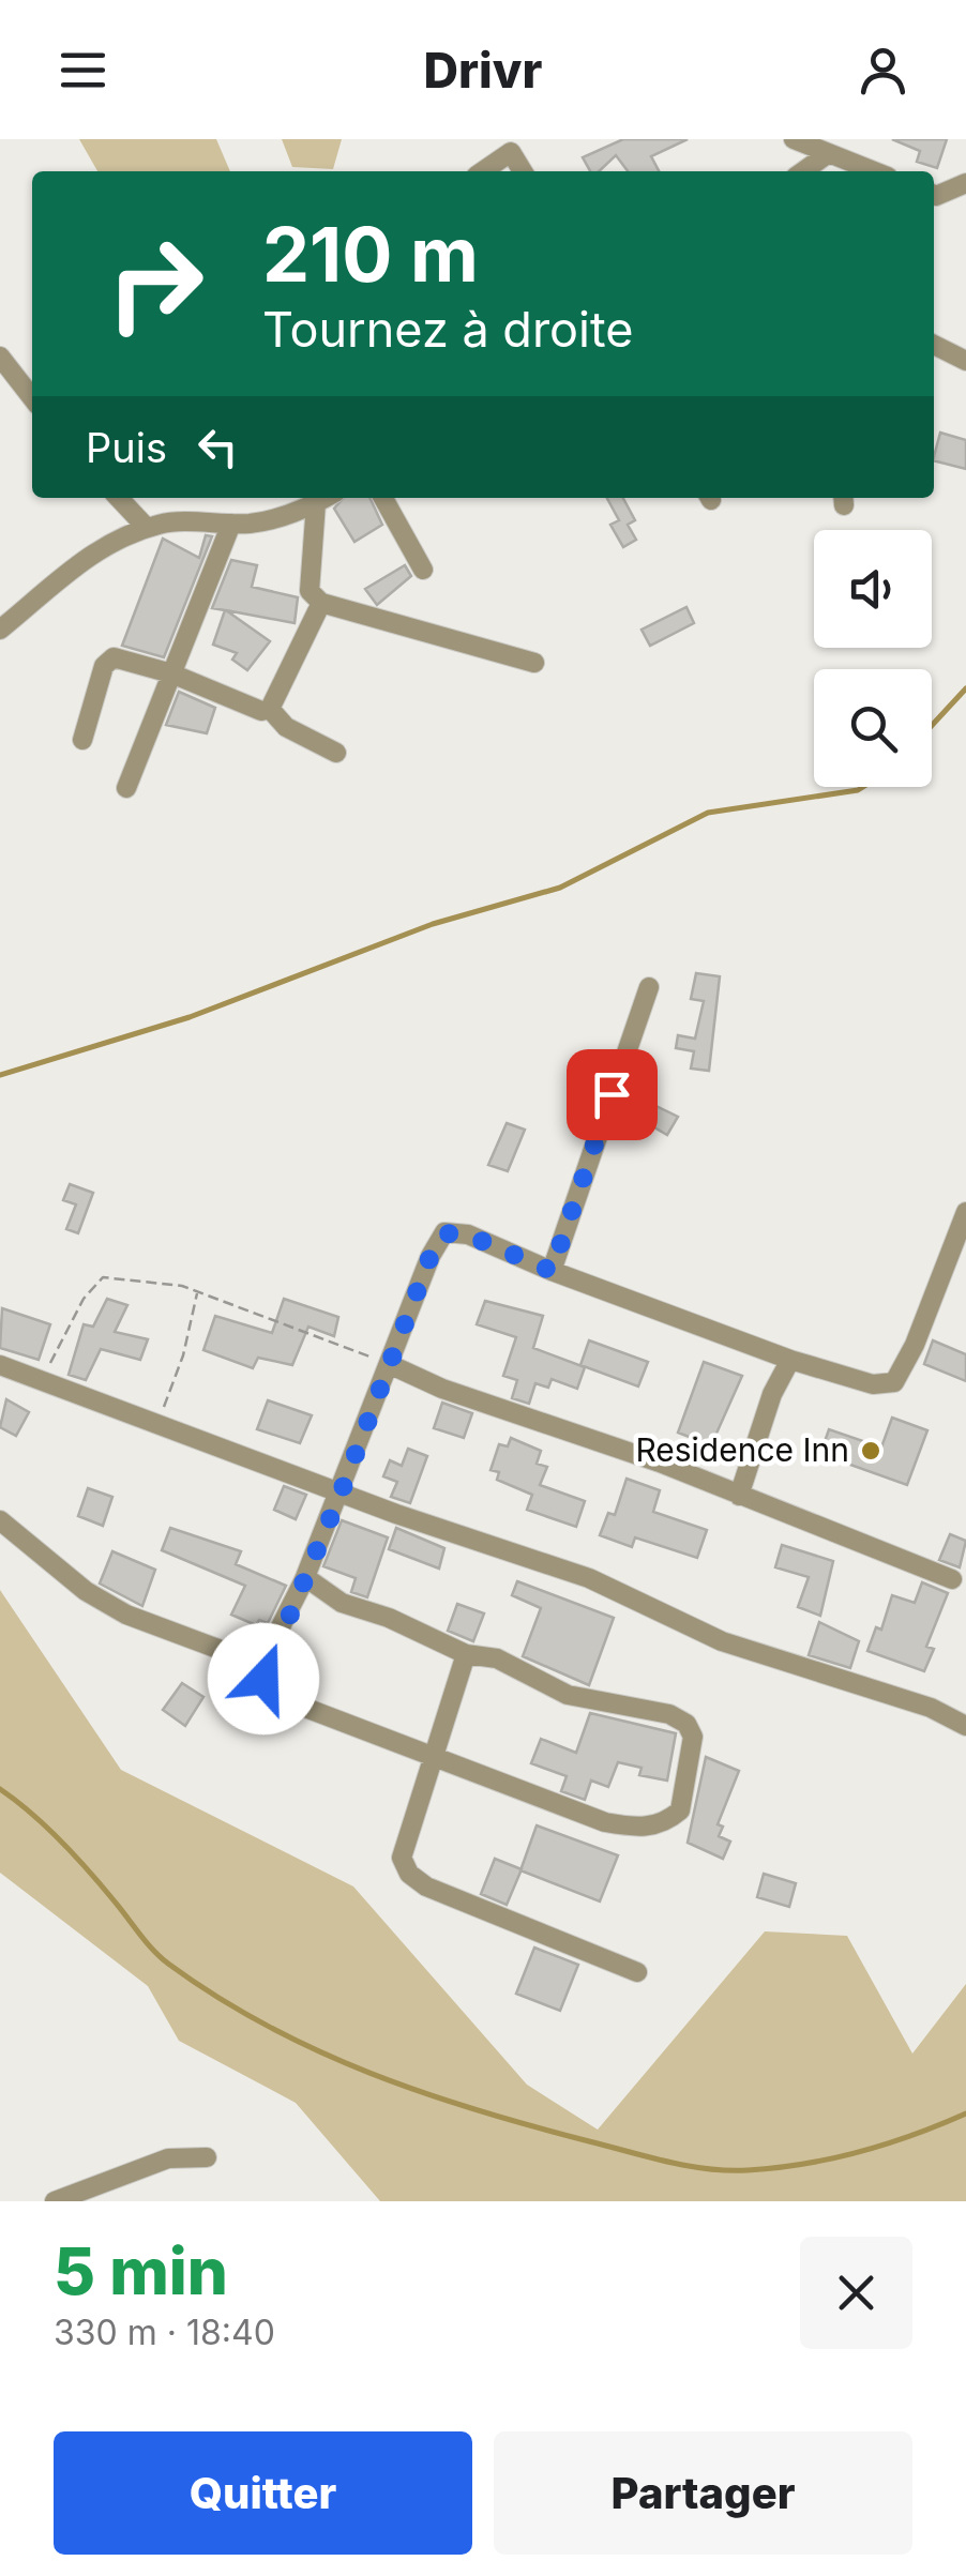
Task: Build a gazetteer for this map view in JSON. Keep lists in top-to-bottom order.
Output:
{
  "places": ["Residence Inn"],
  "page": {
    "header": "Drivr",
    "turn": ["210 m", "Tournez à droite"],
    "then": "Puis",
    "heading": ["5 min", "330 m · 18:40"],
    "buttons": ["Quitter", "Partager"]
  }
}
